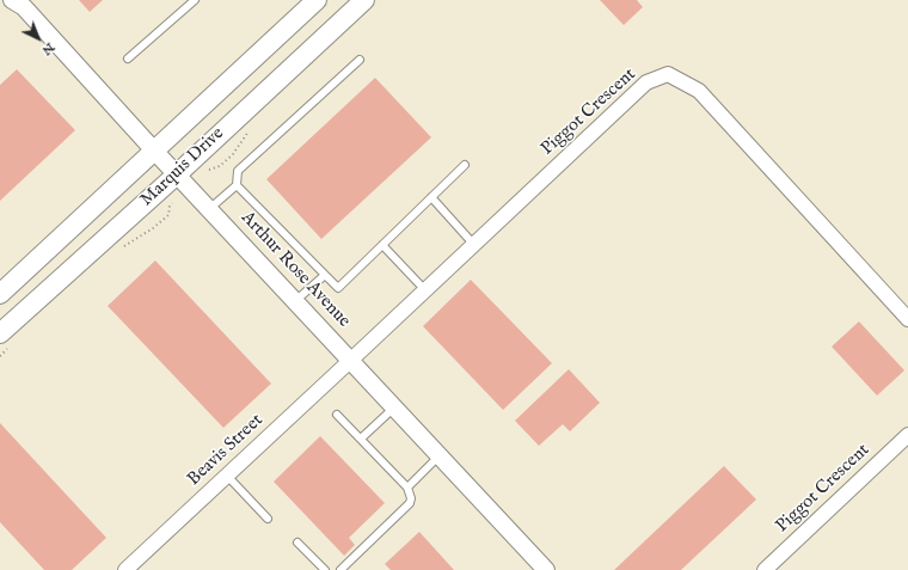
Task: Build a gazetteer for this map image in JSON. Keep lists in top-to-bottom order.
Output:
{
  "streets": {
    "main road": ["Marquis Drive"],
    "street": ["Piggot Crescent", "Arthur Rose Avenue", "Beavis Street"]
  },
  "crossings": [
    ["Piggot Crescent", "Arthur Rose Avenue"],
    ["Piggot Crescent", "Beavis Street"],
    ["Marquis Drive", "Arthur Rose Avenue"],
    ["Arthur Rose Avenue", "Beavis Street"]
  ],
  "north": "bottom right"
}
